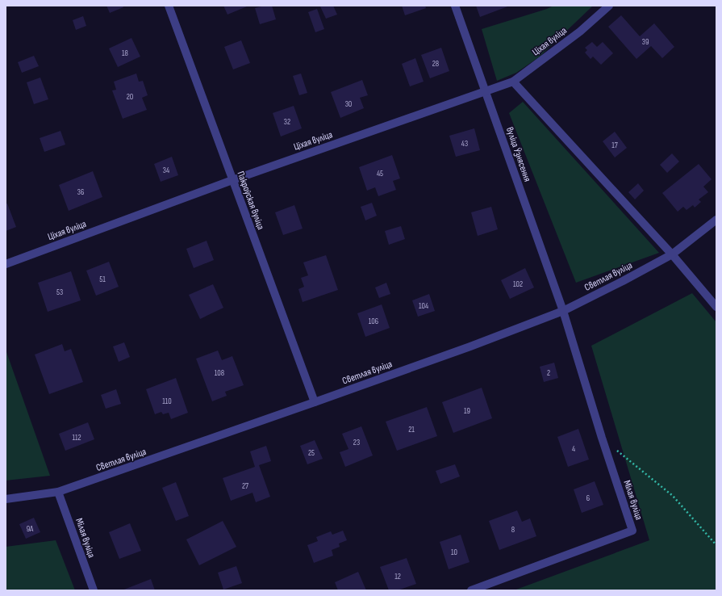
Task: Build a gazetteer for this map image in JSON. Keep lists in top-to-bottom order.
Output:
{
  "streets": {
    "street": [
      "Ціхая вуліца",
      "вуліца Ўзнясення",
      "Пакроўская вуліца",
      "Светлая вуліца",
      "Мілая вуліца"
    ]
  },
  "crossings": [
    ["Ціхая вуліца", "вуліца Ўзнясення"],
    ["Ціхая вуліца", "Пакроўская вуліца"],
    ["вуліца Ўзнясення", "Светлая вуліца"],
    ["вуліца Ўзнясення", "Мілая вуліца"],
    ["Пакроўская вуліца", "Светлая вуліца"],
    ["Светлая вуліца", "Мілая вуліца"]
  ],
  "house_numbers": [
    "39",
    "18",
    "28",
    "20",
    "30",
    "32",
    "43",
    "17",
    "34",
    "45",
    "36",
    "51",
    "102",
    "53",
    "104",
    "106",
    "108",
    "2",
    "110",
    "19",
    "21",
    "112",
    "23",
    "4",
    "25",
    "27",
    "6",
    "9А",
    "8",
    "10",
    "12"
  ]
}
